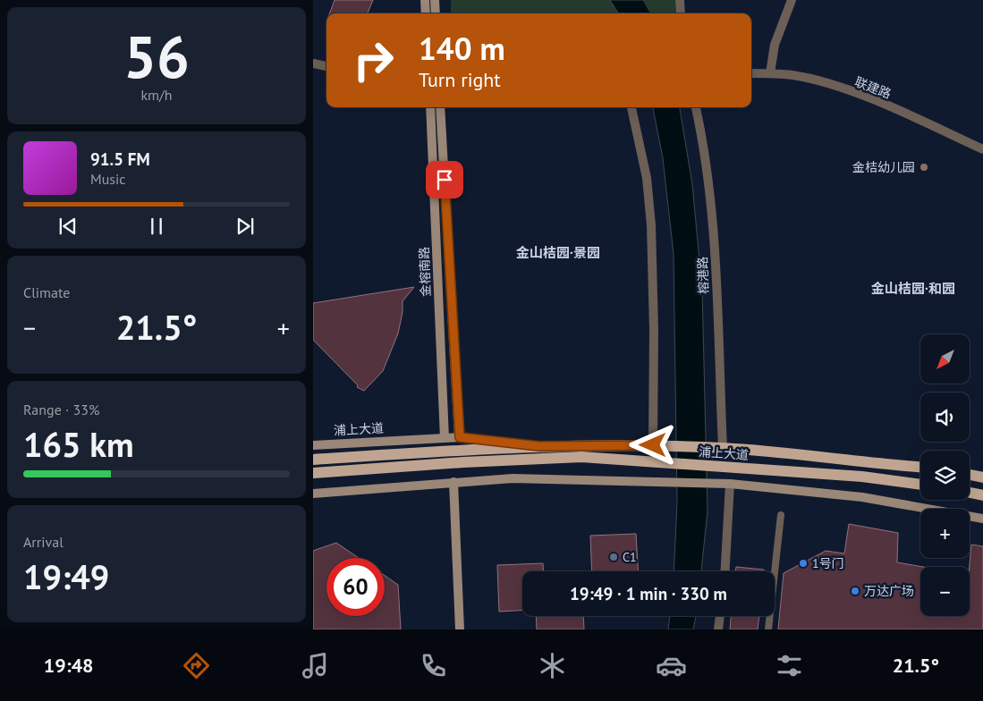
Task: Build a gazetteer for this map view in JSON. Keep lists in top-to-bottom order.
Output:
{
  "streets": {
    "main road": ["金榕南路", "浦上大道"],
    "street": ["联建路", "榕港路"]
  },
  "crossings": [
    ["金榕南路", "浦上大道"],
    ["榕港路", "浦上大道"]
  ],
  "districts": ["金山桔园·景园", "金山桔园·和园"],
  "places": [
    "金桔幼儿园",
    "C1",
    "1号门",
    "万达广场"
  ],
  "north": "bottom left",
  "page": {
    "tile": [
      ["56", "km/h"],
      "Climate",
      ["Range · 33%", "165 km"],
      ["Arrival", "19:49"]
    ],
    "turn": ["140 m", "Turn right"],
    "song": ["91.5 FM", "Music"],
    "heat": ["−", "21.5°", "+"],
    "map_buttons": ["+", "−"],
    "limit": "60",
    "trip": "19:49 · 1 min · 330 m",
    "tabs": ["19:48", "21.5°"]
  }
}
